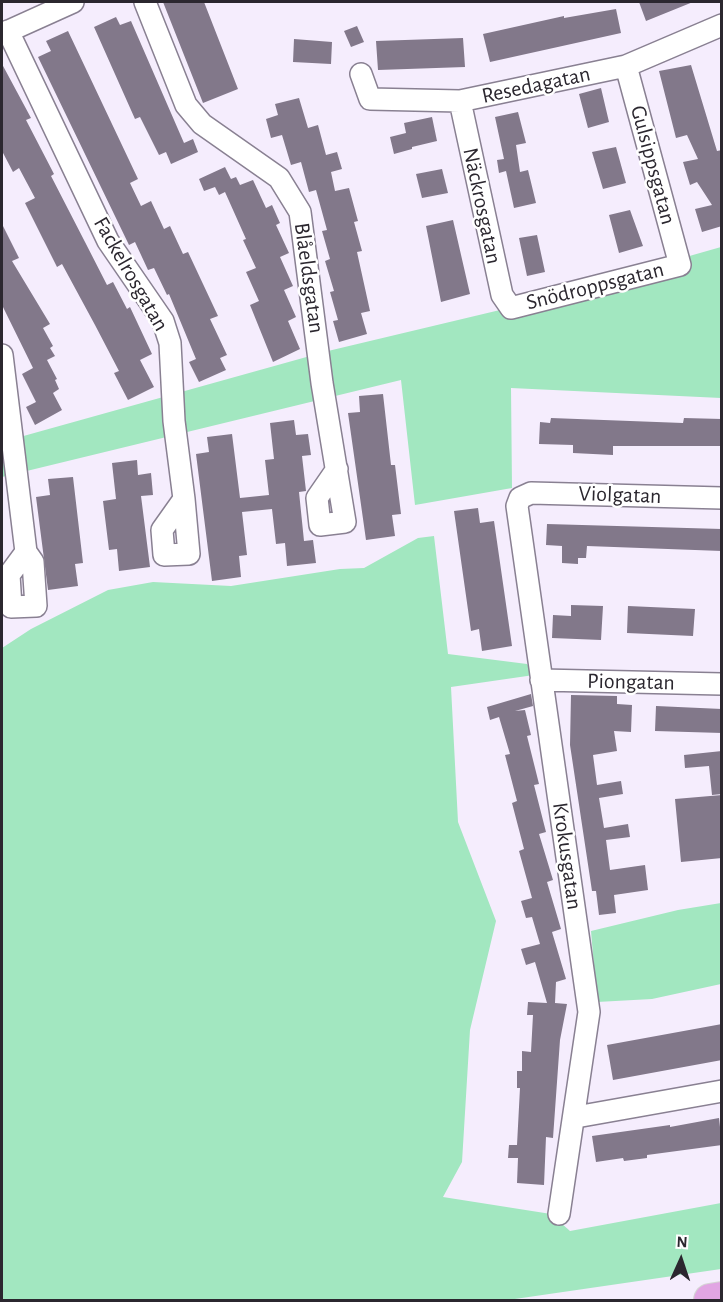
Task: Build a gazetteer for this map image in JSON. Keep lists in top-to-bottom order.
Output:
{
  "streets": {
    "street": [
      "Resedagatan",
      "Gulsippsgatan",
      "Näckrosgatan",
      "Fackelrosgatan",
      "Blåeldsgatan",
      "Snödroppsgatan",
      "Violgatan",
      "Piongatan",
      "Krokusgatan"
    ]
  },
  "crossings": [
    ["Resedagatan", "Gulsippsgatan"],
    ["Resedagatan", "Näckrosgatan"],
    ["Gulsippsgatan", "Snödroppsgatan"],
    ["Näckrosgatan", "Snödroppsgatan"],
    ["Violgatan", "Krokusgatan"],
    ["Piongatan", "Krokusgatan"]
  ],
  "north": "top"
}
